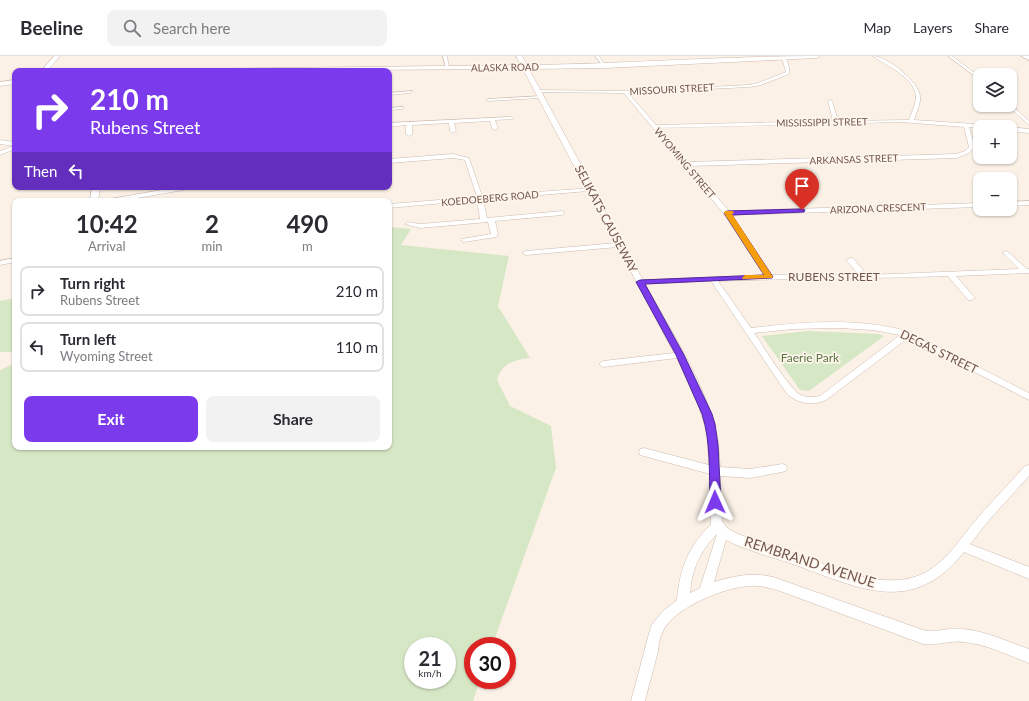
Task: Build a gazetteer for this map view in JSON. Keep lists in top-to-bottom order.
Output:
{
  "streets": {
    "street": [
      "ALASKA ROAD",
      "MISSOURI STREET",
      "MISSISSIPPI STREET",
      "ARKANSAS STREET",
      "WYOMING STREET",
      "KOEDOEBERG ROAD",
      "ARIZONA CRESCENT",
      "SELIKATS CAUSEWAY",
      "RUBENS STREET",
      "DEGAS STREET",
      "REMBRAND AVENUE"
    ]
  },
  "crossings": [
    ["ALASKA ROAD", "MISSOURI STREET"],
    ["ALASKA ROAD", "SELIKATS CAUSEWAY"],
    ["MISSOURI STREET", "WYOMING STREET"],
    ["MISSOURI STREET", "SELIKATS CAUSEWAY"],
    ["MISSISSIPPI STREET", "ARKANSAS STREET"],
    ["MISSISSIPPI STREET", "WYOMING STREET"],
    ["ARKANSAS STREET", "WYOMING STREET"],
    ["WYOMING STREET", "ARIZONA CRESCENT"],
    ["WYOMING STREET", "RUBENS STREET"],
    ["KOEDOEBERG ROAD", "SELIKATS CAUSEWAY"],
    ["SELIKATS CAUSEWAY", "RUBENS STREET"],
    ["SELIKATS CAUSEWAY", "REMBRAND AVENUE"]
  ],
  "parks": ["Faerie Park"],
  "page": {
    "header": "Beeline",
    "search": "Search here",
    "nav": ["Map", "Layers", "Share"],
    "map_buttons": ["+", "−"],
    "turn": ["210 m", "Rubens Street"],
    "then": "Then",
    "eta": [
      "10:42",
      "Arrival",
      "2",
      "min",
      "490",
      "m"
    ],
    "list": [
      {
        "name": "Turn right",
        "note": "Rubens Street",
        "value": "210 m"
      },
      {
        "name": "Turn left",
        "note": "Wyoming Street",
        "value": "110 m"
      }
    ],
    "buttons": ["Exit", "Share"],
    "speed": "21 km/h",
    "limit": "30"
  }
}
